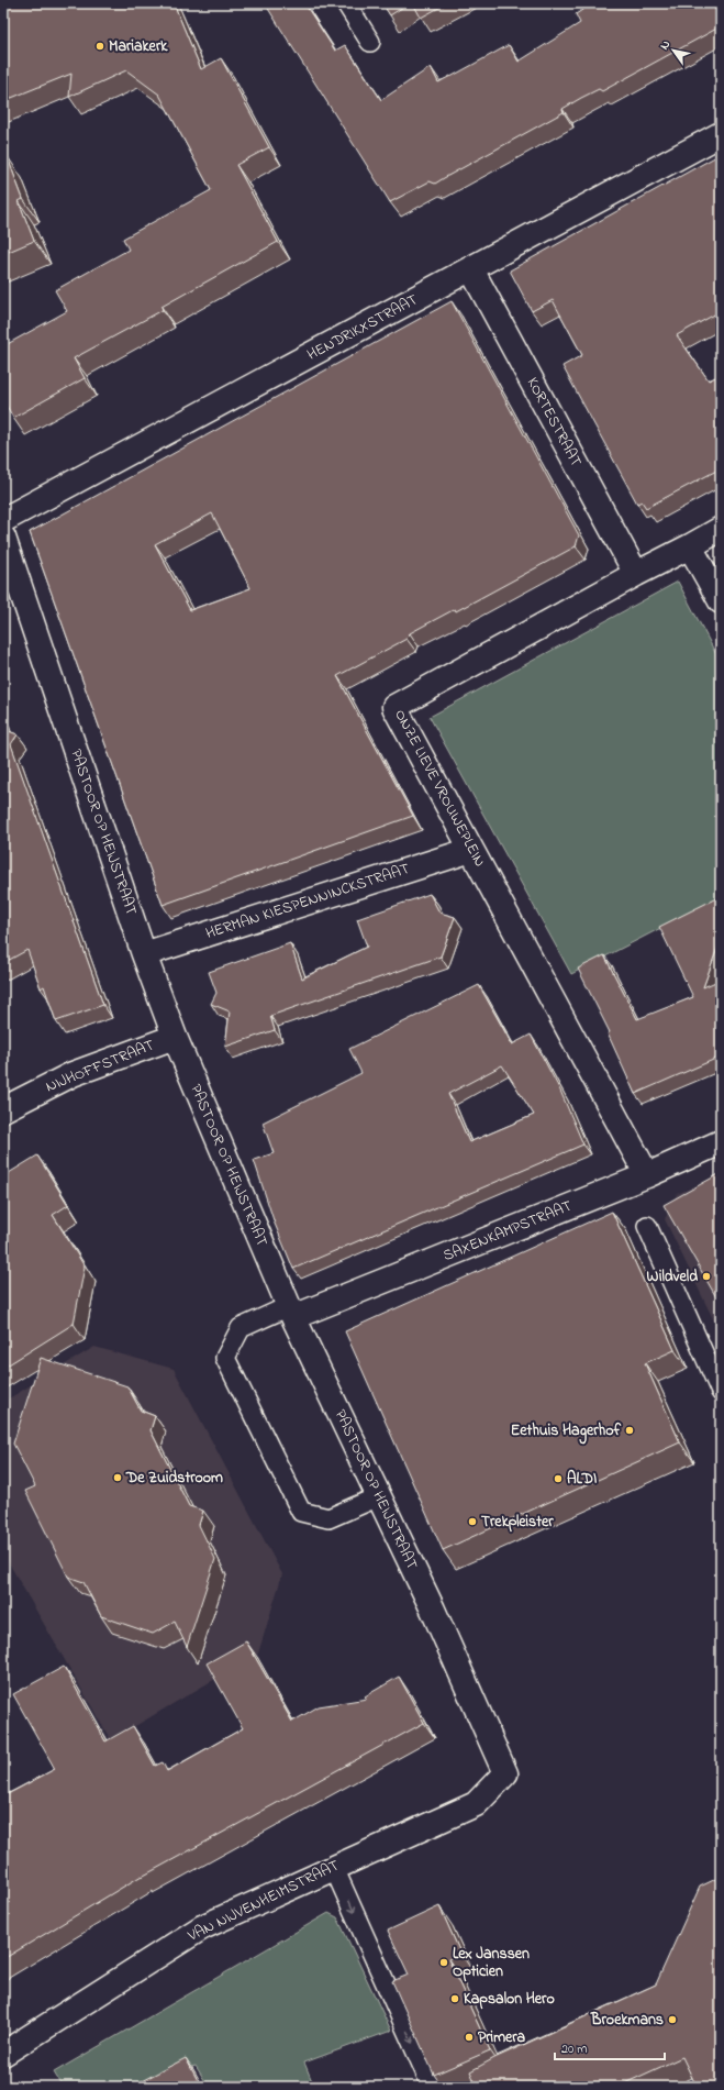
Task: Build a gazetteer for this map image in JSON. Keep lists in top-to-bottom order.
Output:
{
  "streets": {
    "street": [
      "HENDRIKXSTRAAT",
      "KORTESTRAAT",
      "ONZE LIEVE VROUWEPLEIN",
      "PASTOOR OP HEIJSTRAAT",
      "HERMAN KIESPENNINCKSTRAAT",
      "NIJHOFFSTRAAT",
      "SAXENKAMPSTRAAT",
      "VAN NIJVENHEIMSTRAAT"
    ]
  },
  "crossings": [
    ["HENDRIKXSTRAAT", "KORTESTRAAT"],
    ["KORTESTRAAT", "ONZE LIEVE VROUWEPLEIN"],
    ["ONZE LIEVE VROUWEPLEIN", "HERMAN KIESPENNINCKSTRAAT"],
    ["ONZE LIEVE VROUWEPLEIN", "SAXENKAMPSTRAAT"],
    ["PASTOOR OP HEIJSTRAAT", "HERMAN KIESPENNINCKSTRAAT"],
    ["PASTOOR OP HEIJSTRAAT", "NIJHOFFSTRAAT"],
    ["PASTOOR OP HEIJSTRAAT", "SAXENKAMPSTRAAT"],
    ["PASTOOR OP HEIJSTRAAT", "VAN NIJVENHEIMSTRAAT"]
  ],
  "places": [
    "Mariakerk",
    "Wildveld",
    "Eethuis Hagerhof",
    "De Zuidstroom",
    "ALDI",
    "Trekpleister",
    "Lex Janssen Opticien",
    "Kapsalon Hero",
    "Broekmans",
    "Primera"
  ],
  "scale_bar": "20 m",
  "north": "top left"
}
